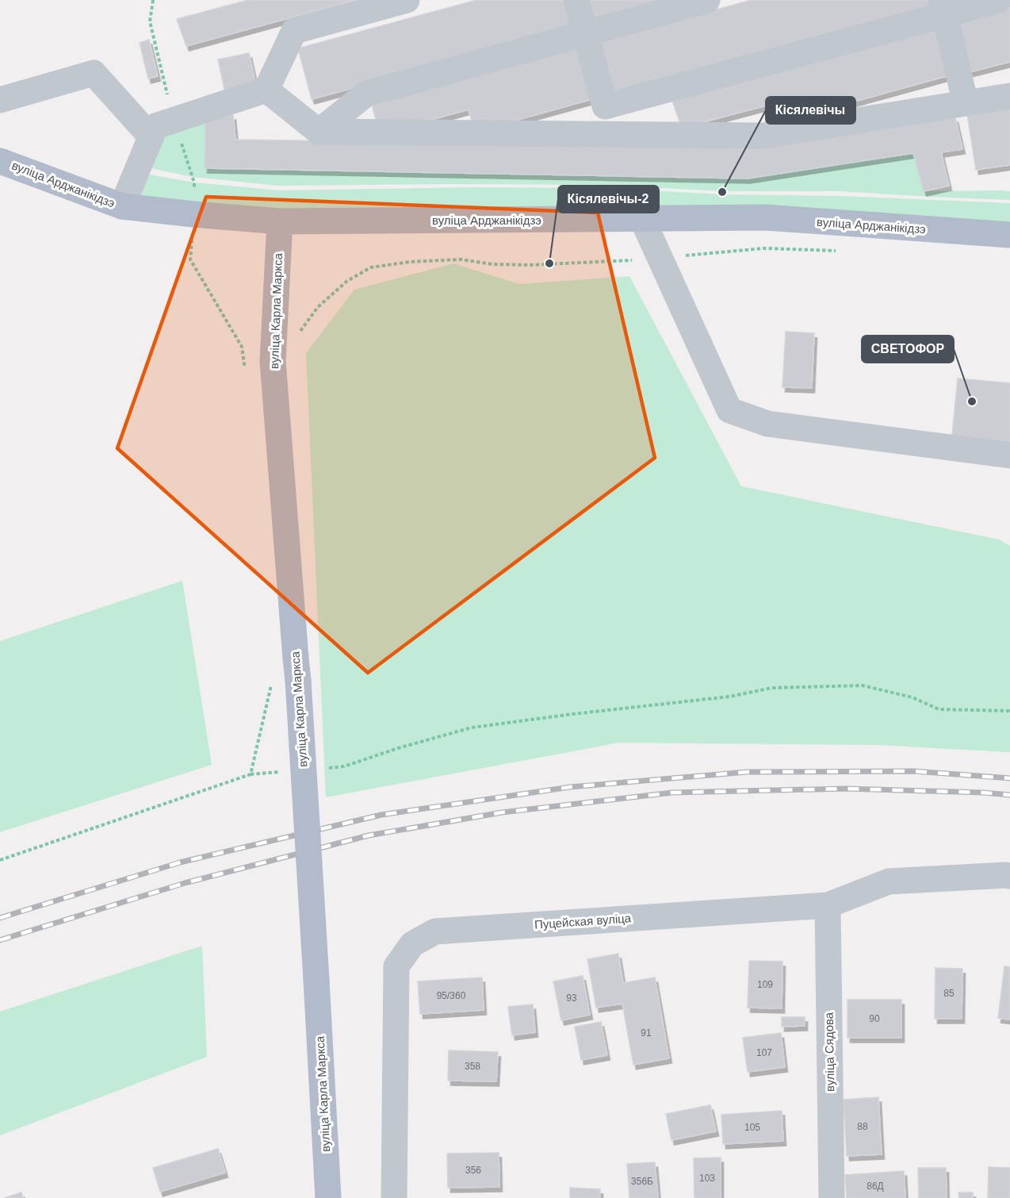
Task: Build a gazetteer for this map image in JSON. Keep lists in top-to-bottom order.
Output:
{
  "streets": {
    "main road": ["вуліца Арджанікідзэ", "вуліца Карла Маркса"],
    "street": ["Пуцейская вуліца", "вуліца Сядова"]
  },
  "crossings": [
    ["вуліца Арджанікідзэ", "вуліца Карла Маркса"],
    ["Пуцейская вуліца", "вуліца Сядова"]
  ],
  "places": ["Кісялевічы", "Кісялевічы-2", "СВЕТОФОР"],
  "house_numbers": [
    "109",
    "85",
    "95/360",
    "93",
    "90",
    "91",
    "107",
    "358",
    "88",
    "105",
    "356",
    "103",
    "356Б",
    "86Д"
  ]
}
